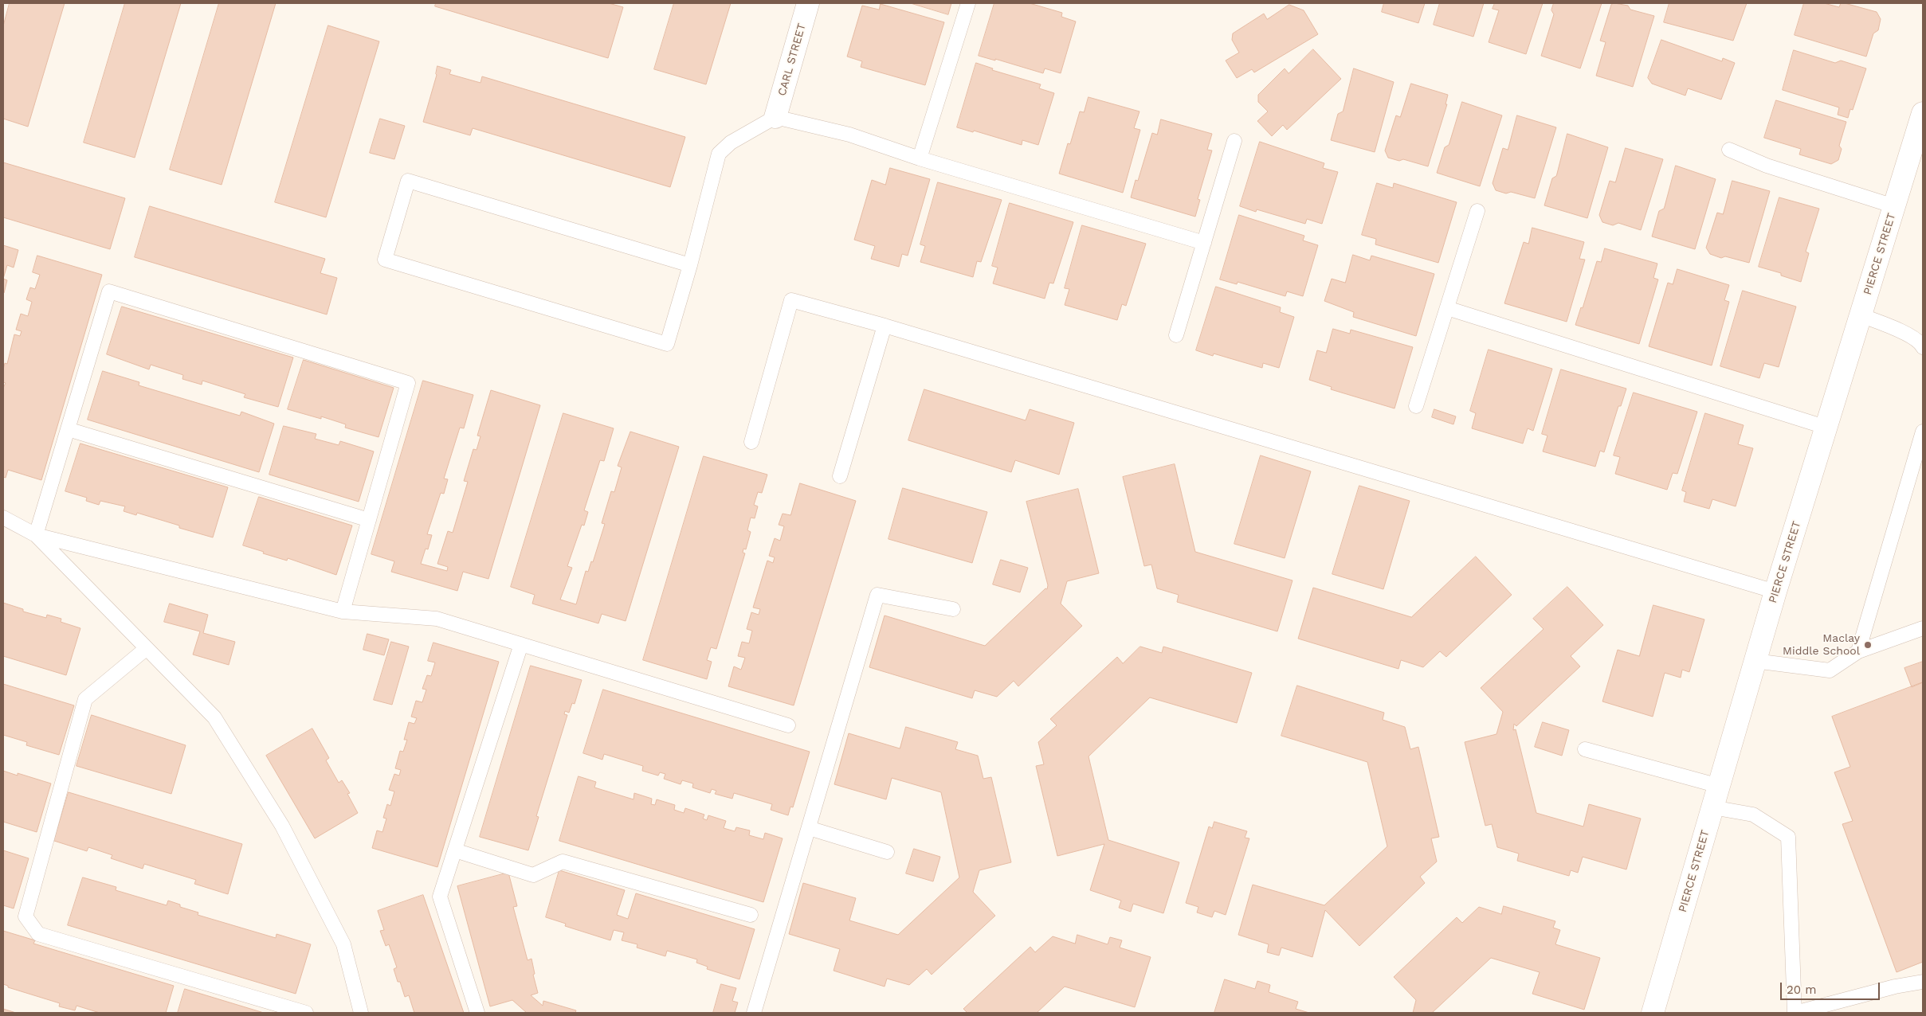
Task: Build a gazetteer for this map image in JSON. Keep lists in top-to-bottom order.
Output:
{
  "streets": {
    "street": ["CARL STREET", "PIERCE STREET"]
  },
  "places": ["Maclay Middle School"],
  "scale_bar": "20 m"
}
